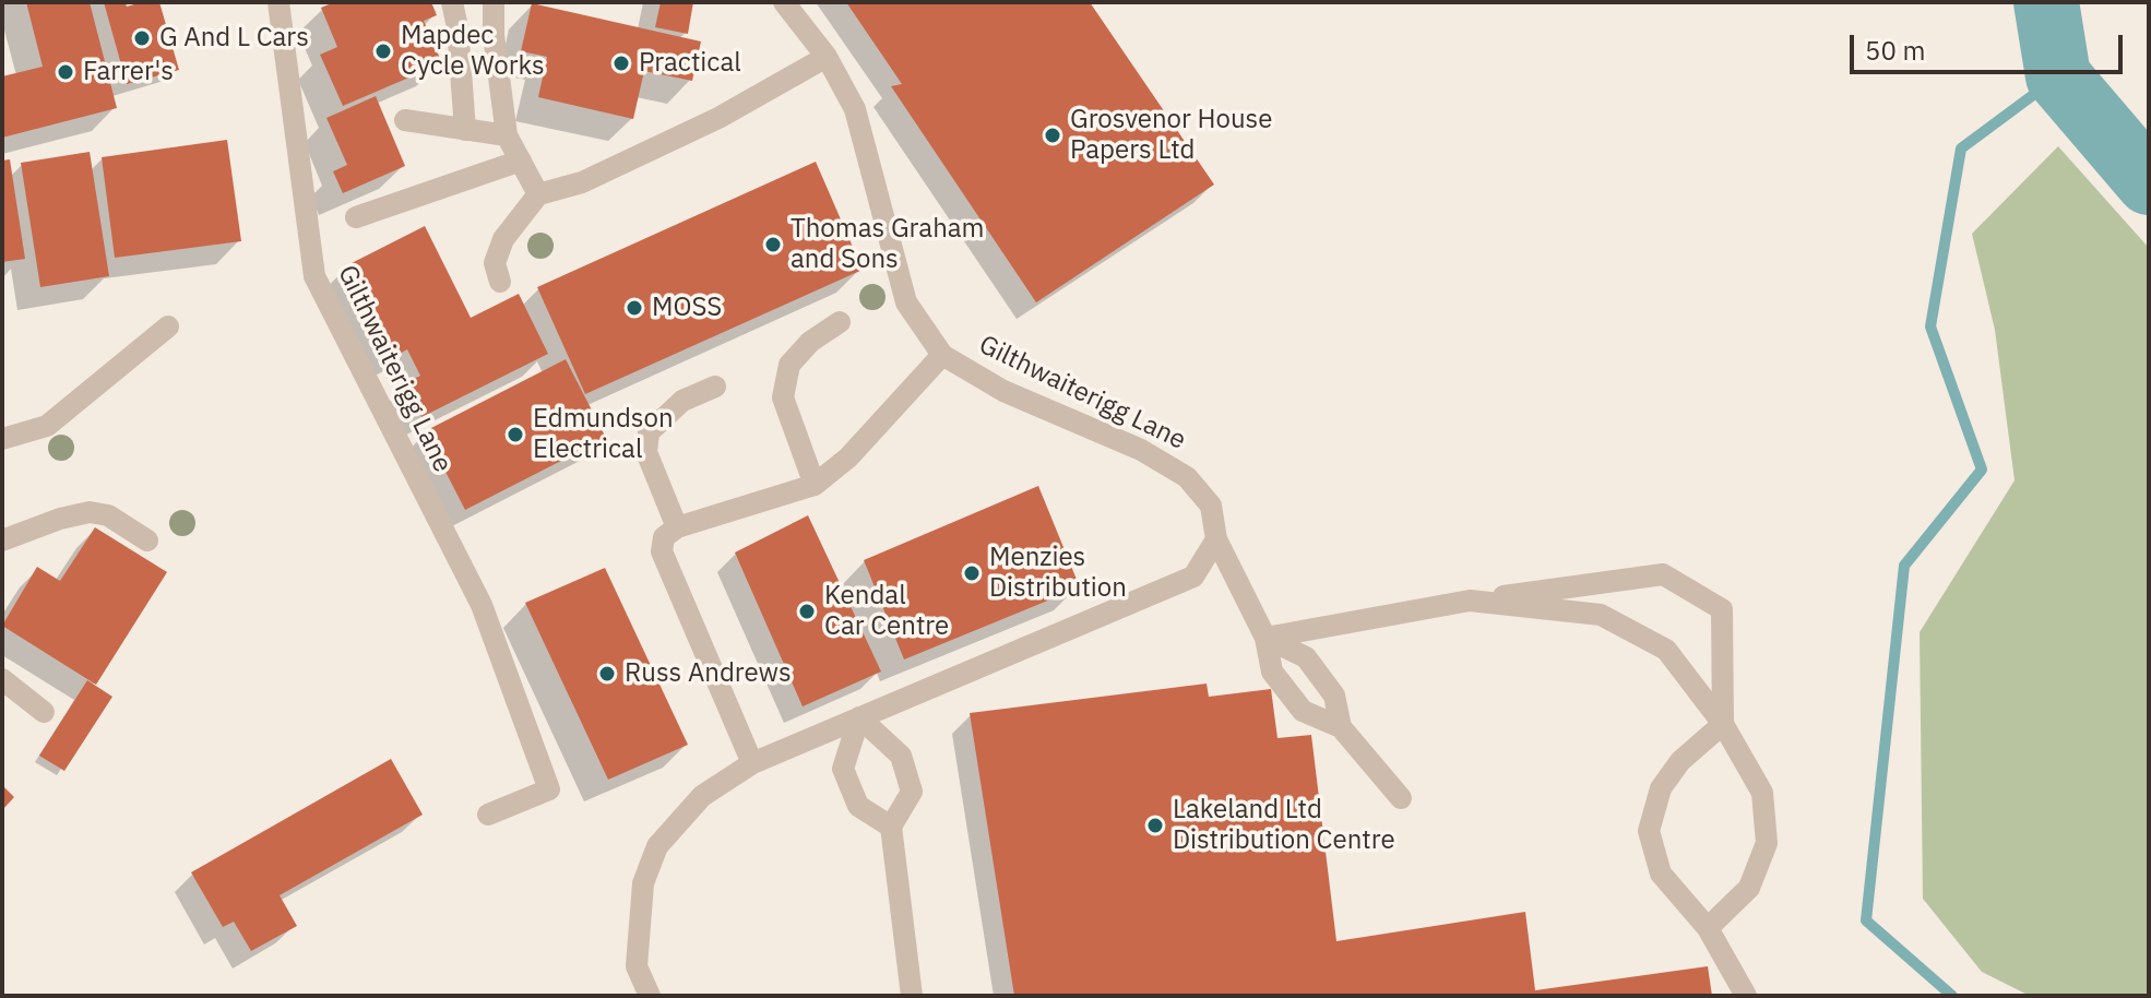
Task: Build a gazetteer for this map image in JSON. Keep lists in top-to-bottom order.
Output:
{
  "streets": {
    "street": ["Gilthwaiterigg Lane"]
  },
  "places": [
    "G And L Cars",
    "Mapdec Cycle Works",
    "Practical",
    "Farrer's",
    "Grosvenor House Papers Ltd",
    "Thomas Graham and Sons",
    "MOSS",
    "Edmundson Electrical",
    "Menzies Distribution",
    "Kendal Car Centre",
    "Russ Andrews",
    "Lakeland Ltd Distribution Centre"
  ],
  "scale_bar": "50 m"
}
